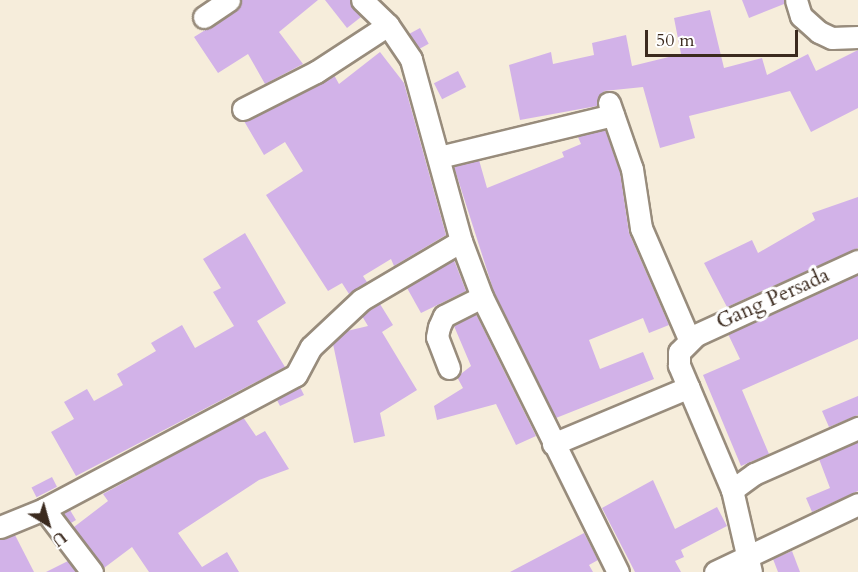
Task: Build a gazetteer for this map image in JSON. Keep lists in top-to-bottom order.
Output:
{
  "streets": {
    "street": ["Gang Persada"]
  },
  "scale_bar": "50 m",
  "north": "bottom right"
}
